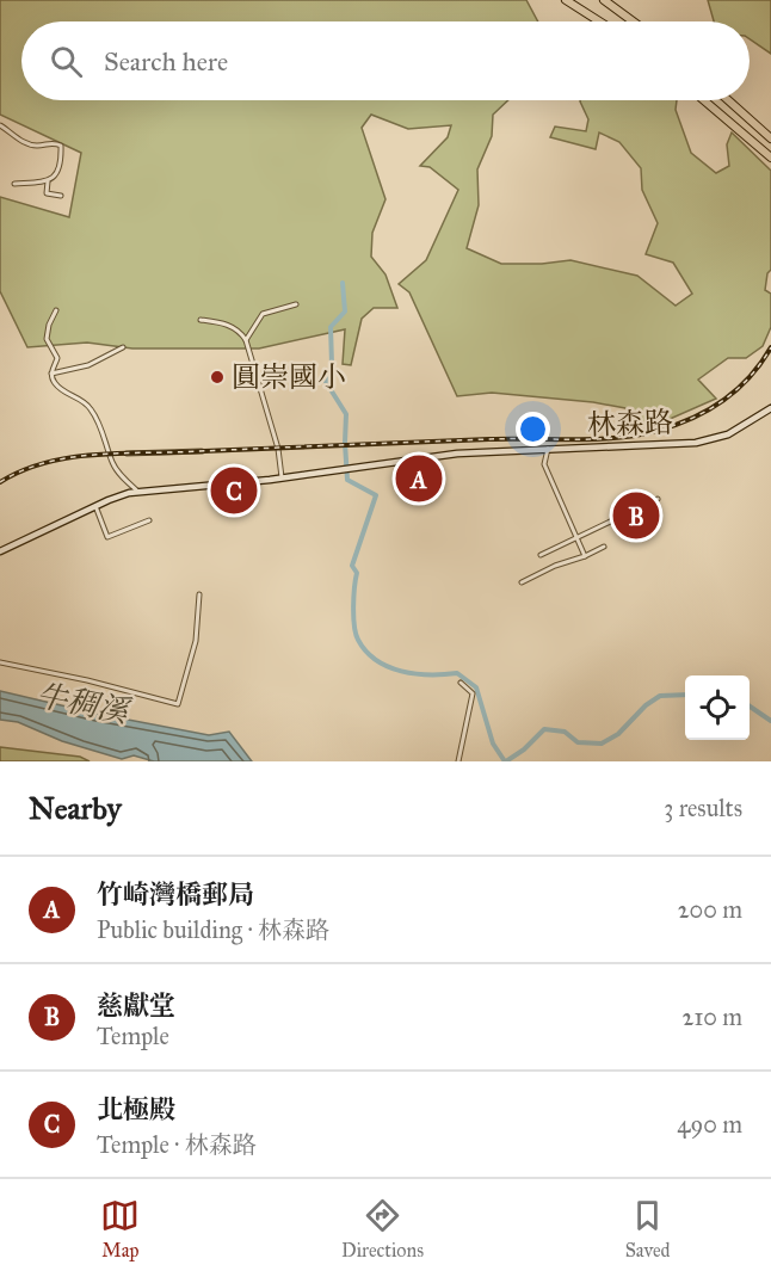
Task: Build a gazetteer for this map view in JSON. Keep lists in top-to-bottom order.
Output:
{
  "streets": {
    "main road": ["林森路"]
  },
  "water": ["牛稠溪"],
  "places": ["圓崇國小"],
  "page": {
    "search": "Search here",
    "pins": ["A", "C", "B"],
    "heading": ["Nearby", "3 results"],
    "list": [
      {
        "mark": "A",
        "name": "竹崎灣橋郵局",
        "note": "Public building · 林森路",
        "value": "200 m"
      },
      {
        "mark": "B",
        "name": "慈獻堂",
        "note": "Temple",
        "value": "210 m"
      },
      {
        "mark": "C",
        "name": "北極殿",
        "note": "Temple · 林森路",
        "value": "490 m"
      }
    ],
    "nav": ["Map", "Directions", "Saved"]
  }
}
